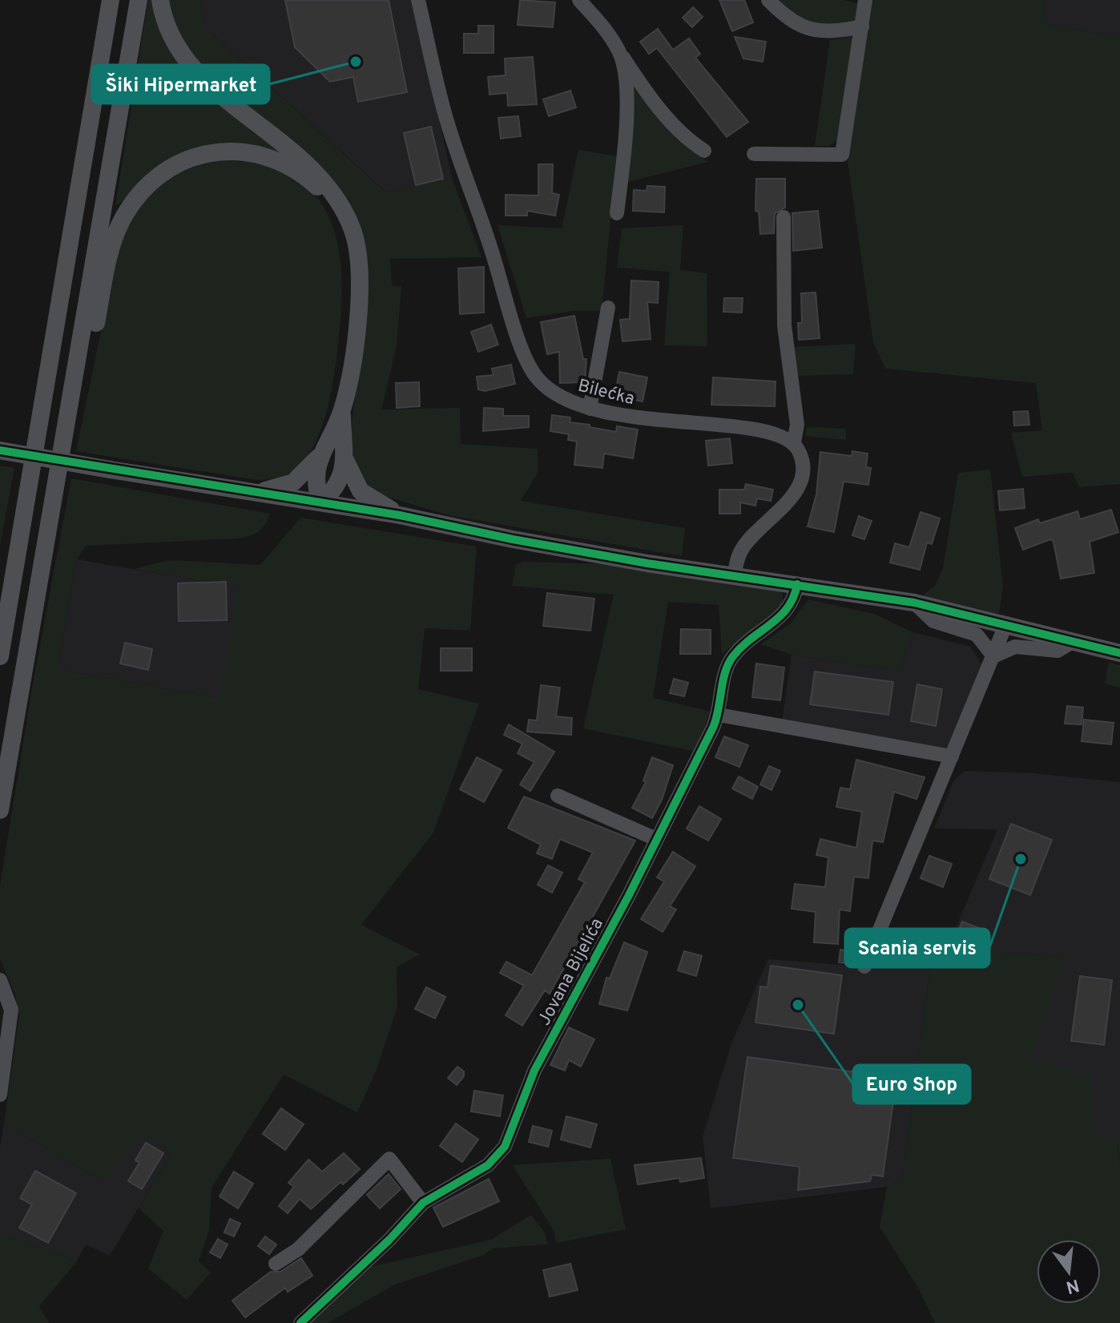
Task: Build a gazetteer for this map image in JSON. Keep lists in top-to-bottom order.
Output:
{
  "streets": {
    "street": ["Bilećka", "Jovana Bijelića"]
  },
  "places": ["Šiki Hipermarket", "Scania servis", "Euro Shop"],
  "north": "bottom"
}
